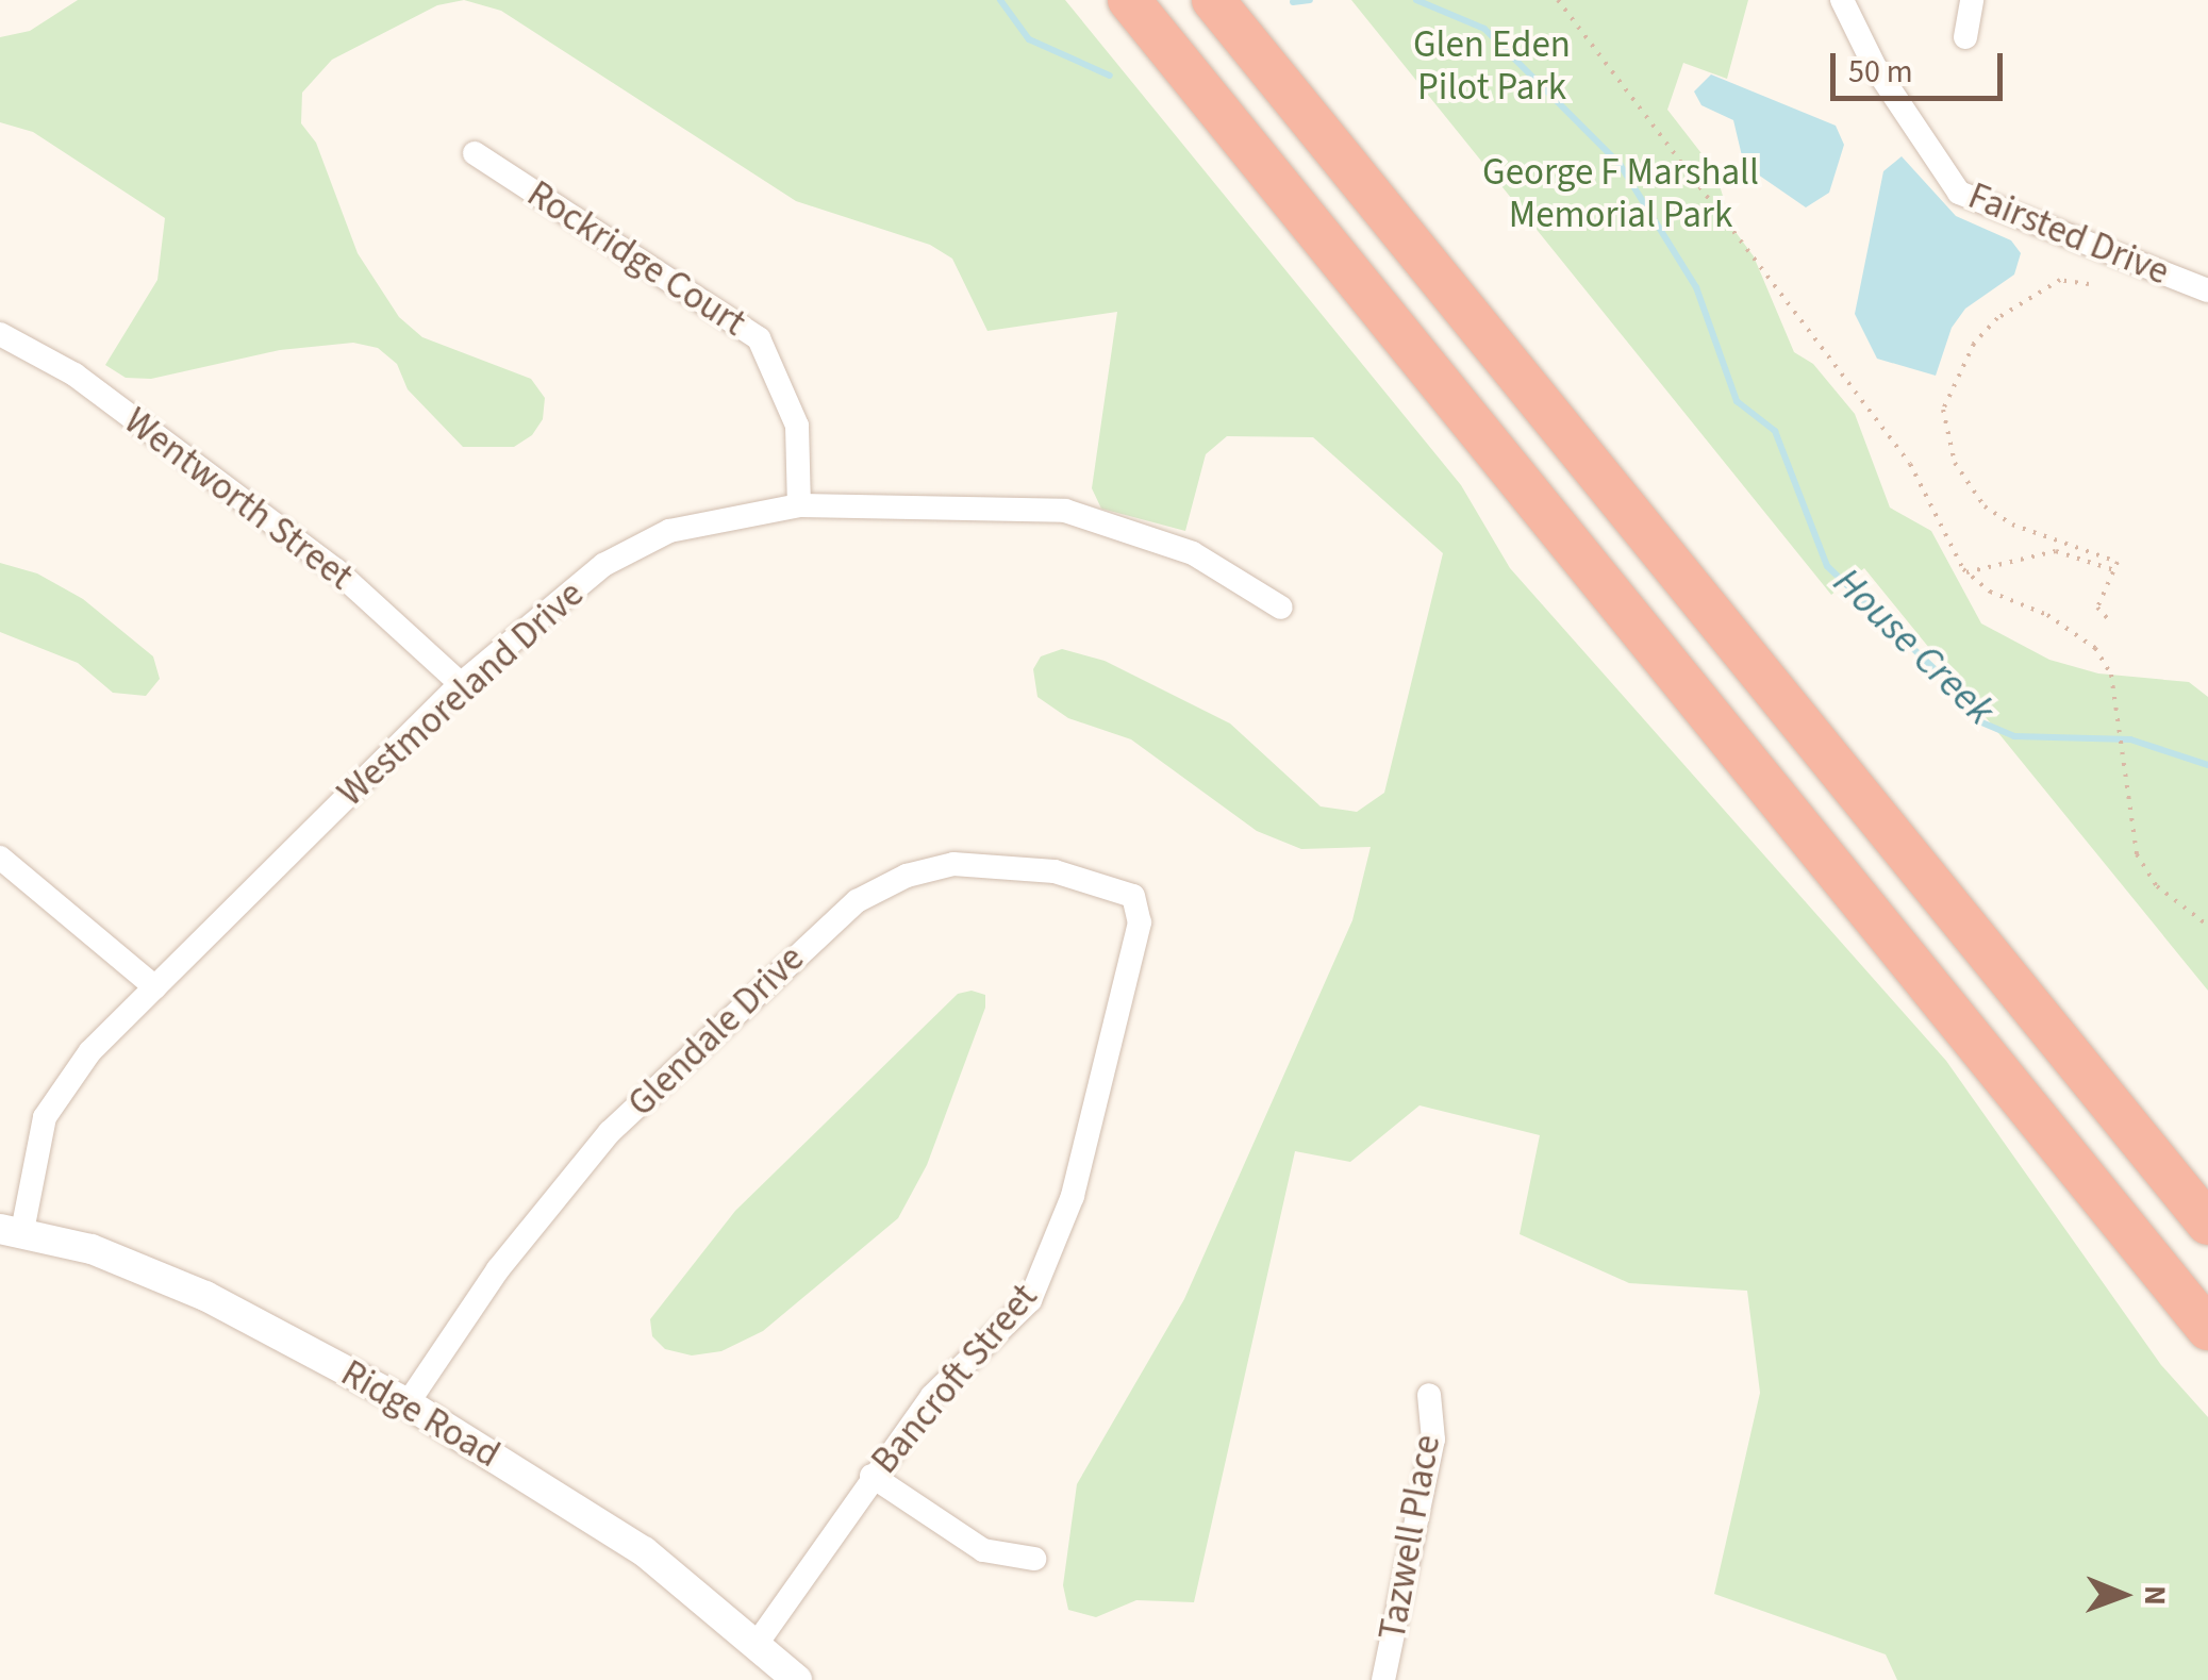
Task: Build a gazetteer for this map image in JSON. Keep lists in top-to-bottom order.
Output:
{
  "streets": {
    "street": [
      "Fairsted Drive",
      "Rockridge Court",
      "Wentworth Street",
      "Westmoreland Drive",
      "Glendale Drive",
      "Bancroft Street",
      "Ridge Road",
      "Tazwell Place"
    ]
  },
  "crossings": [
    ["Rockridge Court", "Westmoreland Drive"],
    ["Wentworth Street", "Westmoreland Drive"],
    ["Westmoreland Drive", "Ridge Road"],
    ["Glendale Drive", "Bancroft Street"],
    ["Glendale Drive", "Ridge Road"],
    ["Bancroft Street", "Ridge Road"]
  ],
  "water": ["House Creek"],
  "parks": ["Glen Eden Pilot Park", "George F Marshall Memorial Park"],
  "scale_bar": "50 m",
  "north": "right"
}
